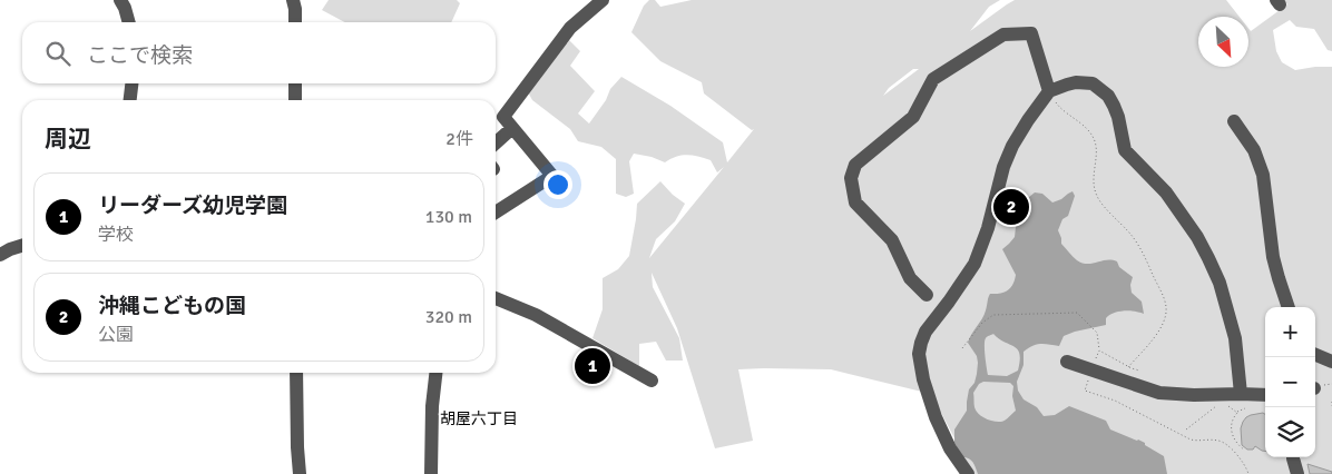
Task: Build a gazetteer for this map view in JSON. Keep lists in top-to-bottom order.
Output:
{
  "districts": ["胡屋六丁目"],
  "north": "bottom right",
  "page": {
    "search": "ここで検索",
    "heading": ["周辺", "2件"],
    "list": [
      {
        "mark": "1",
        "name": "リーダーズ幼児学園",
        "note": "学校",
        "value": "130 m"
      },
      {
        "mark": "2",
        "name": "沖縄こどもの国",
        "note": "公園",
        "value": "320 m"
      }
    ],
    "pins": ["2", "1"],
    "map_buttons": ["+", "−"]
  }
}
